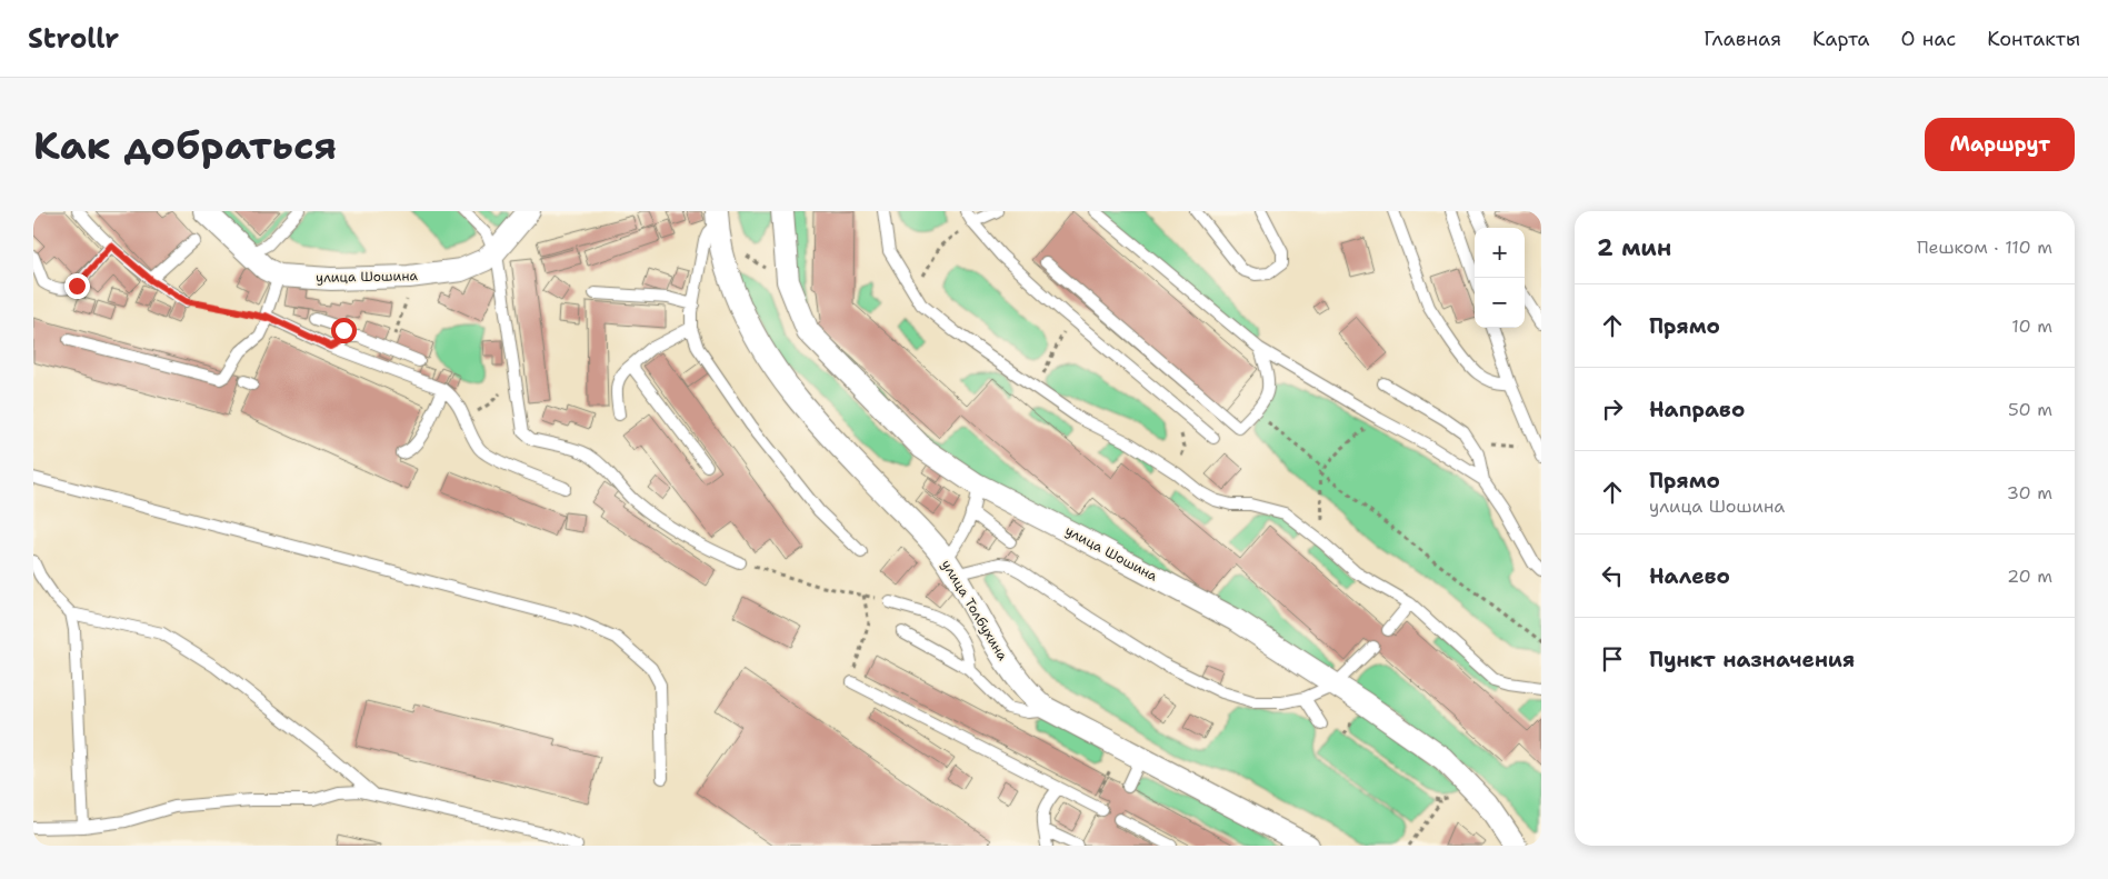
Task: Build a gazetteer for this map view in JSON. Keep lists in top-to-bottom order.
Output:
{
  "streets": {
    "street": ["улица Шошина", "улица Толбухина"]
  },
  "page": {
    "header": "Strollr",
    "nav": [
      "Главная",
      "Карта",
      "О нас",
      "Контакты"
    ],
    "buttons": "Маршрут",
    "title": "Как добраться",
    "heading": ["2 мин", "Пешком · 110 m"],
    "map_buttons": ["+", "−"],
    "list": [
      ["Прямо", "10 m"],
      ["Направо", "50 m"],
      ["Прямо", "улица Шошина", "30 m"],
      ["Налево", "20 m"],
      "Пункт назначения"
    ]
  }
}
